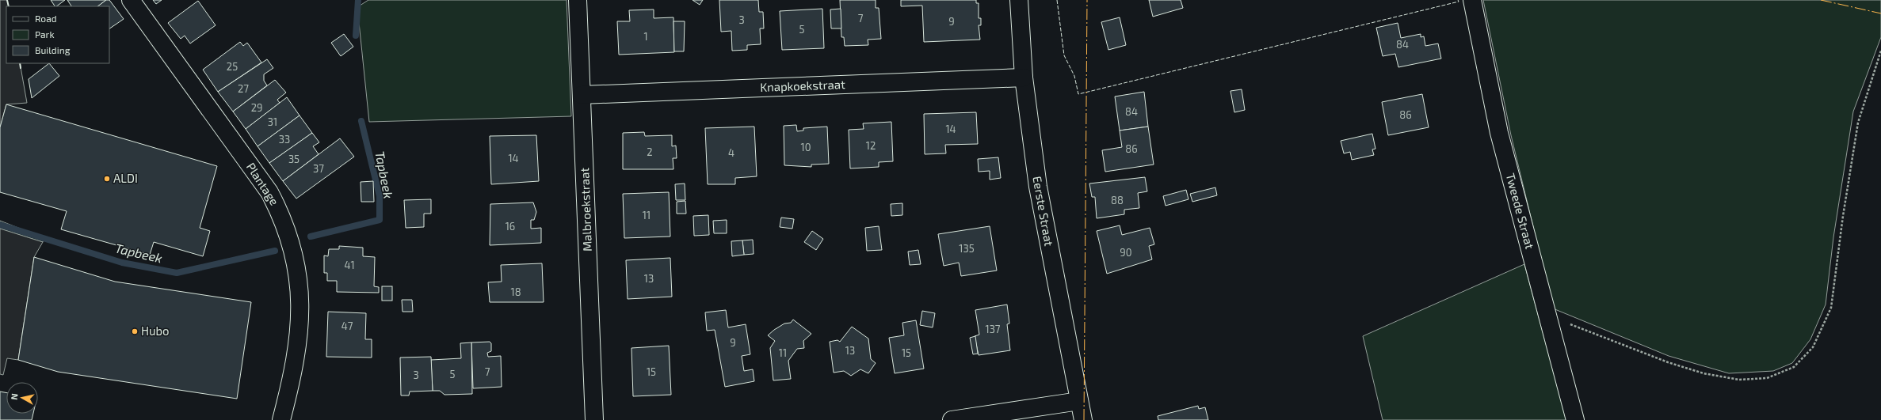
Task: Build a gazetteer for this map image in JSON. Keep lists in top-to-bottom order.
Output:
{
  "streets": {
    "street": [
      "Knapkoekstraat",
      "Plantage",
      "Malbroekstraat",
      "Eerste Straat",
      "Tweede Straat"
    ]
  },
  "crossings": [
    ["Knapkoekstraat", "Malbroekstraat"],
    ["Knapkoekstraat", "Eerste Straat"]
  ],
  "water": ["Tapbeek"],
  "places": ["ALDI", "Hubo"],
  "house_numbers": [
    "7",
    "3",
    "9",
    "5",
    "1",
    "84",
    "25",
    "27",
    "29",
    "84",
    "86",
    "31",
    "14",
    "33",
    "12",
    "10",
    "86",
    "2",
    "4",
    "14",
    "35",
    "37",
    "88",
    "11",
    "16",
    "135",
    "90",
    "41",
    "13",
    "18",
    "47",
    "137",
    "9",
    "13",
    "11",
    "15",
    "7",
    "15",
    "5",
    "3"
  ],
  "legend": ["Road", "Park", "Building"],
  "north": "left"
}
